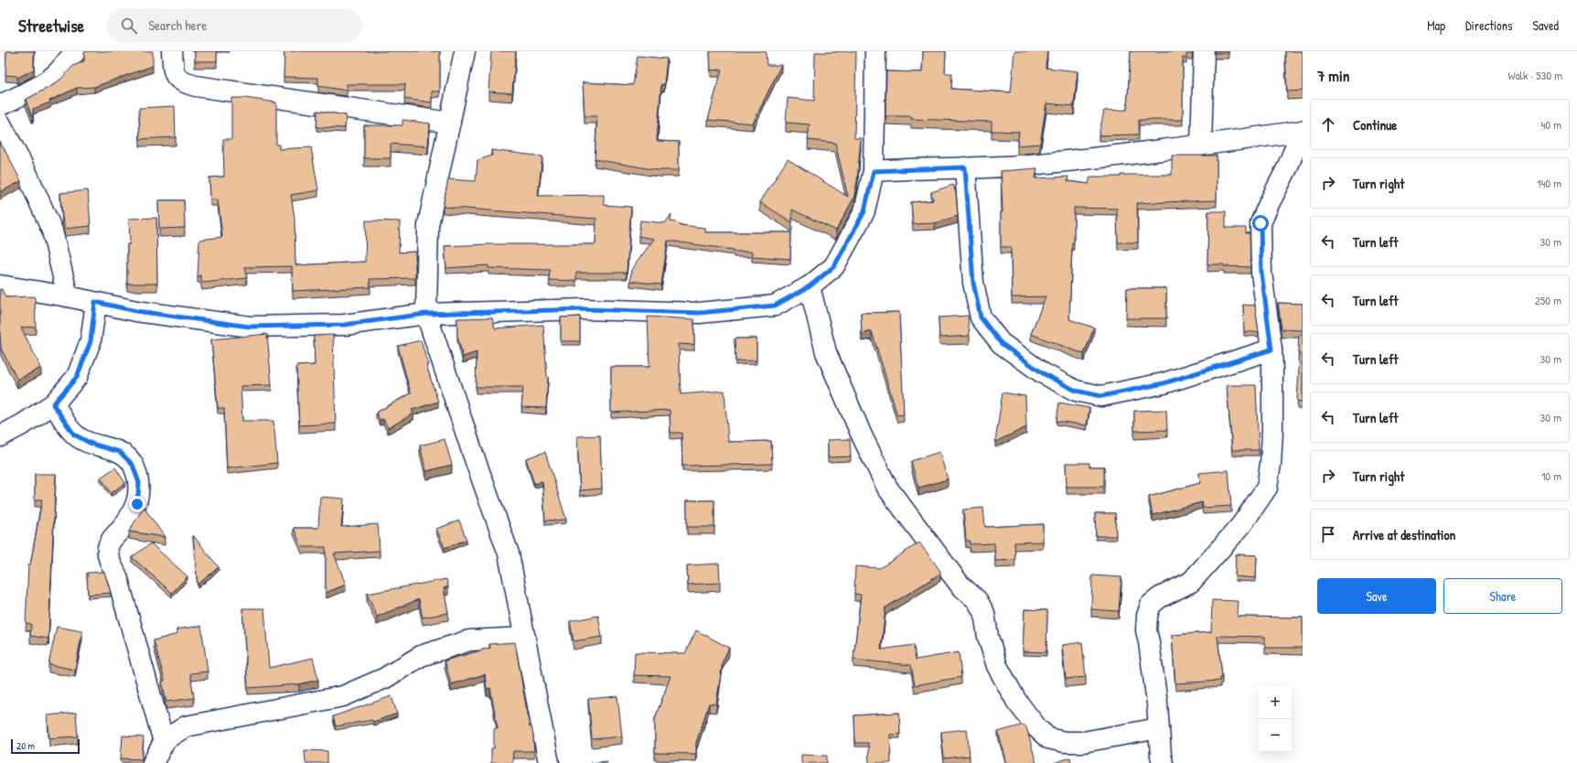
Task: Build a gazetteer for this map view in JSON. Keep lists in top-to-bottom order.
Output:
{
  "scale_bar": "20 m",
  "page": {
    "header": "Streetwise",
    "search": "Search here",
    "nav": ["Map", "Directions", "Saved"],
    "heading": ["7 min", "Walk · 530 m"],
    "list": [
      ["Continue", "40 m"],
      ["Turn right", "140 m"],
      ["Turn left", "30 m"],
      ["Turn left", "250 m"],
      ["Turn left", "30 m"],
      ["Turn left", "30 m"],
      ["Turn right", "10 m"],
      "Arrive at destination"
    ],
    "buttons": ["Save", "Share"],
    "map_buttons": ["+", "−"],
    "scale": "20 m"
  }
}
